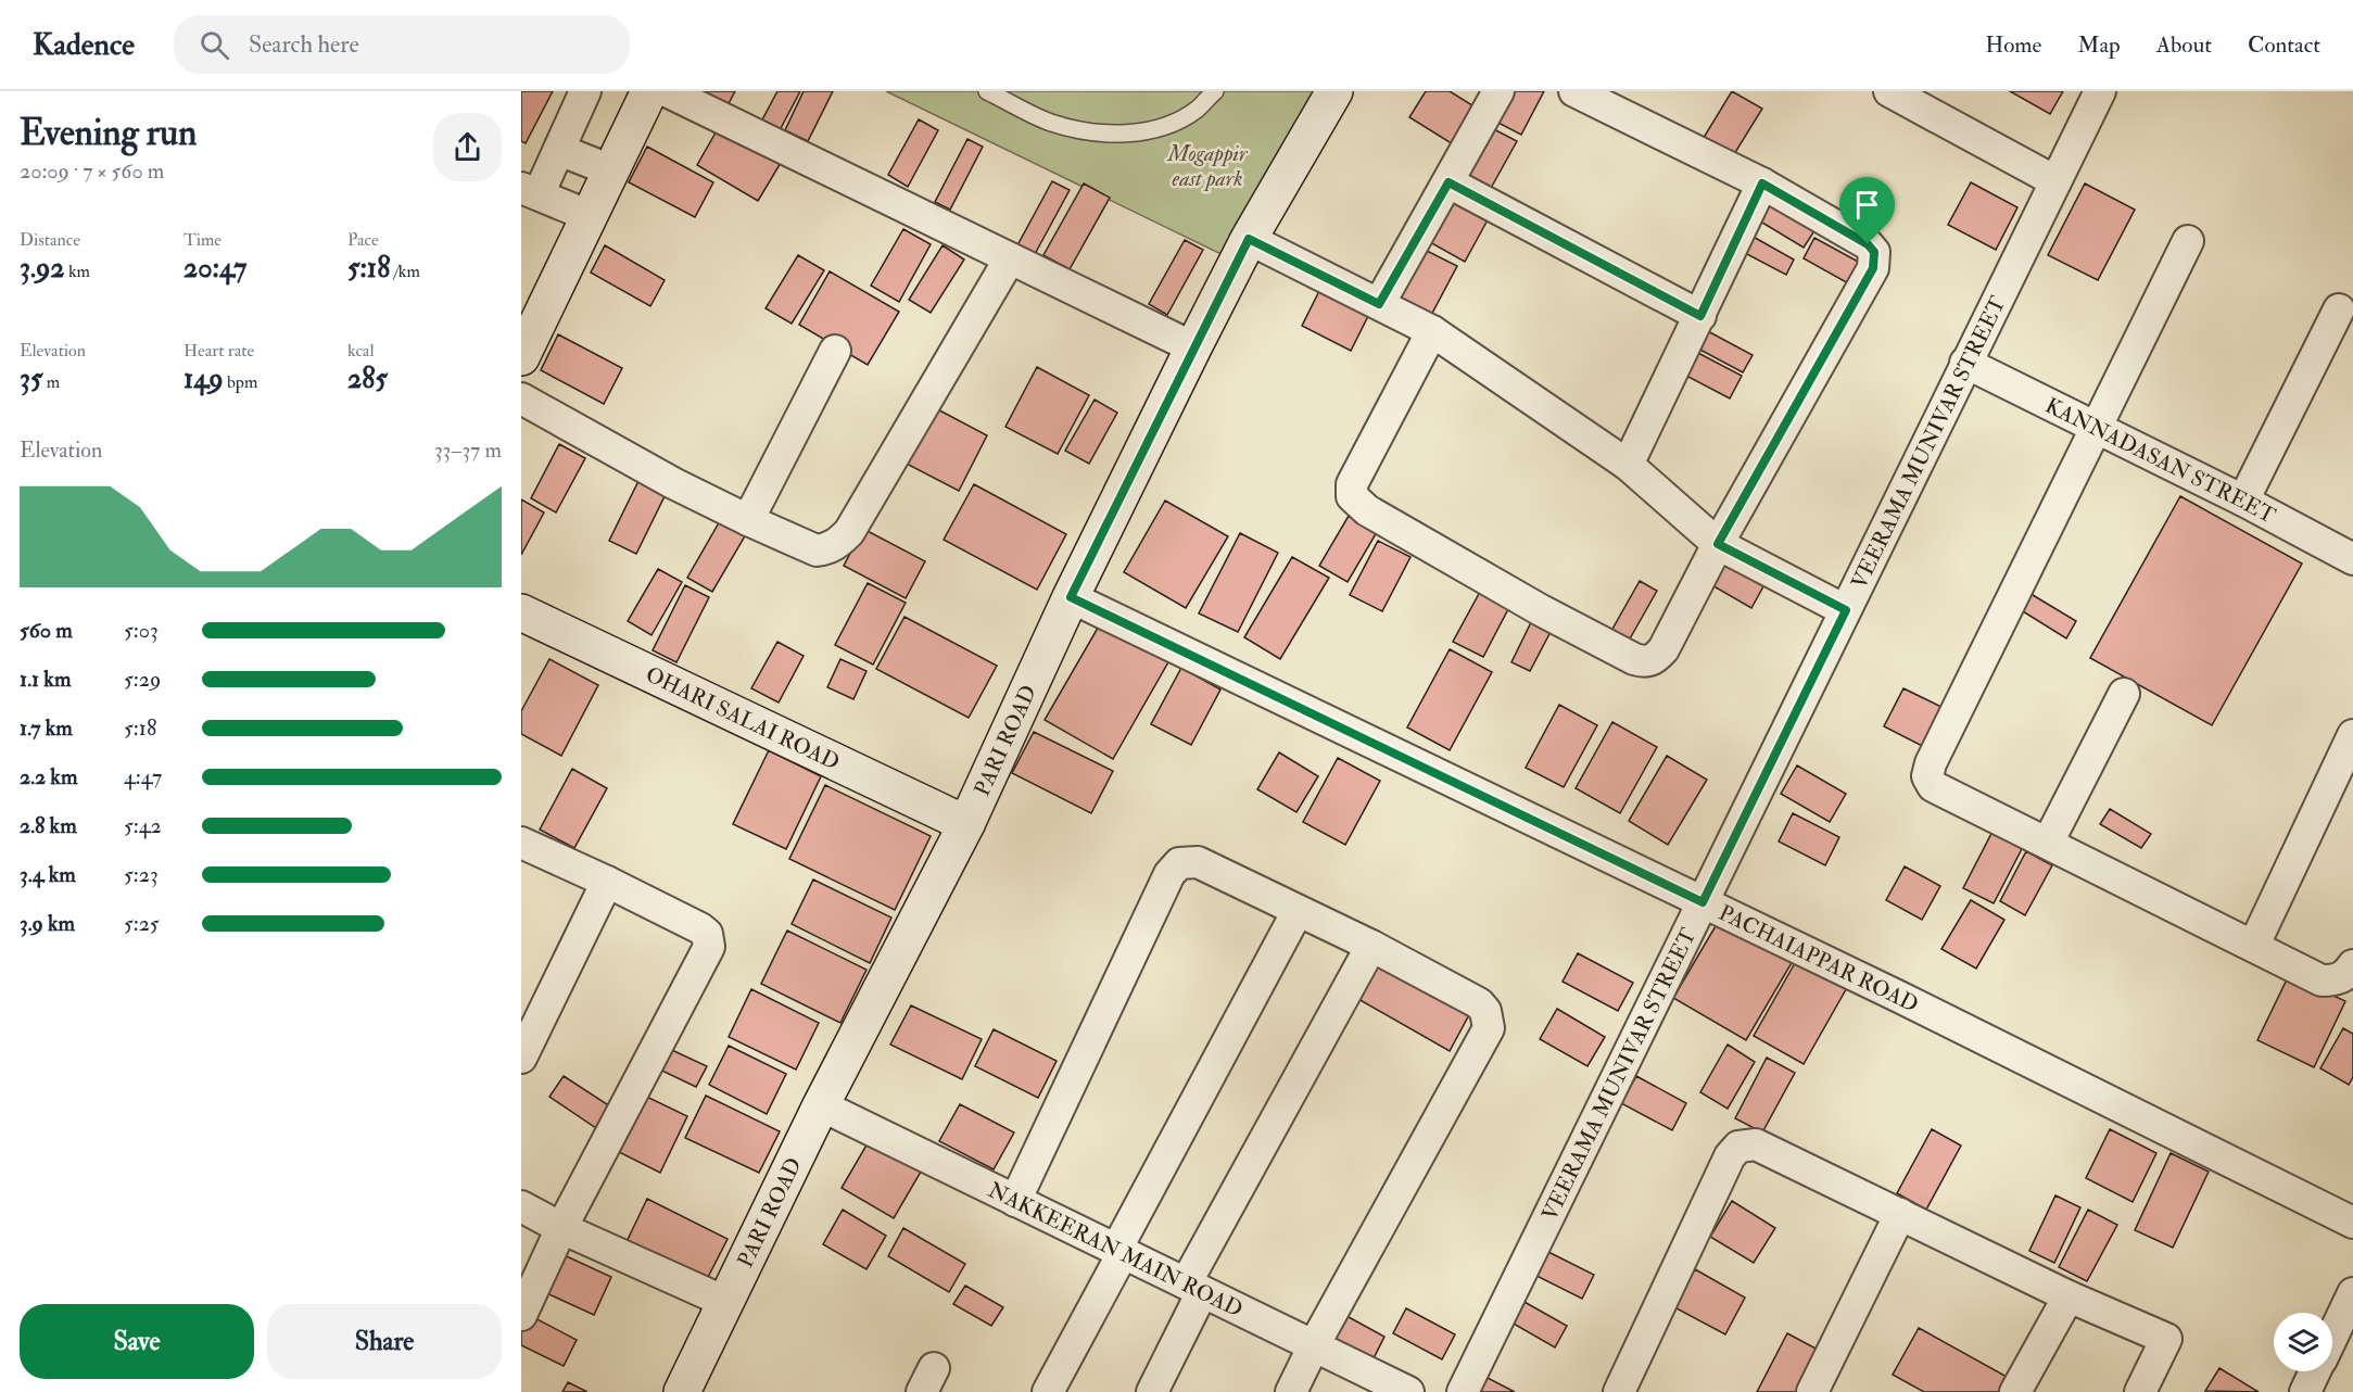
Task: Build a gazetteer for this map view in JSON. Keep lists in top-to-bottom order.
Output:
{
  "streets": {
    "main road": ["OHARI SALAI ROAD", "PARI ROAD"],
    "street": [
      "VEERAMA MUNIVAR STREET",
      "KANNADASAN STREET",
      "PACHAIAPPAR ROAD",
      "NAKKEERAN MAIN ROAD"
    ]
  },
  "crossings": [
    ["VEERAMA MUNIVAR STREET", "KANNADASAN STREET"],
    ["VEERAMA MUNIVAR STREET", "PACHAIAPPAR ROAD"],
    ["OHARI SALAI ROAD", "PARI ROAD"],
    ["PARI ROAD", "PACHAIAPPAR ROAD"],
    ["PARI ROAD", "NAKKEERAN MAIN ROAD"]
  ],
  "parks": ["Mogappir east park"],
  "page": {
    "header": "Kadence",
    "search": "Search here",
    "nav": [
      "Home",
      "Map",
      "About",
      "Contact"
    ],
    "heading": ["Evening run", "20:09 · 7 × 560 m"],
    "stats": [
      ["Distance", "3.92 km"],
      ["Time", "20:47"],
      ["Pace", "5:18 /km"],
      ["Elevation", "35 m"],
      ["Heart rate", "149 bpm"],
      ["kcal", "285"]
    ],
    "chart": ["Elevation", "33–37 m"],
    "list": [
      {
        "name": "560 m",
        "note": "5:03"
      },
      {
        "name": "1.1 km",
        "note": "5:29"
      },
      {
        "name": "1.7 km",
        "note": "5:18"
      },
      {
        "name": "2.2 km",
        "note": "4:47"
      },
      {
        "name": "2.8 km",
        "note": "5:42"
      },
      {
        "name": "3.4 km",
        "note": "5:23"
      },
      {
        "name": "3.9 km",
        "note": "5:25"
      }
    ],
    "buttons": ["Save", "Share"]
  }
}
